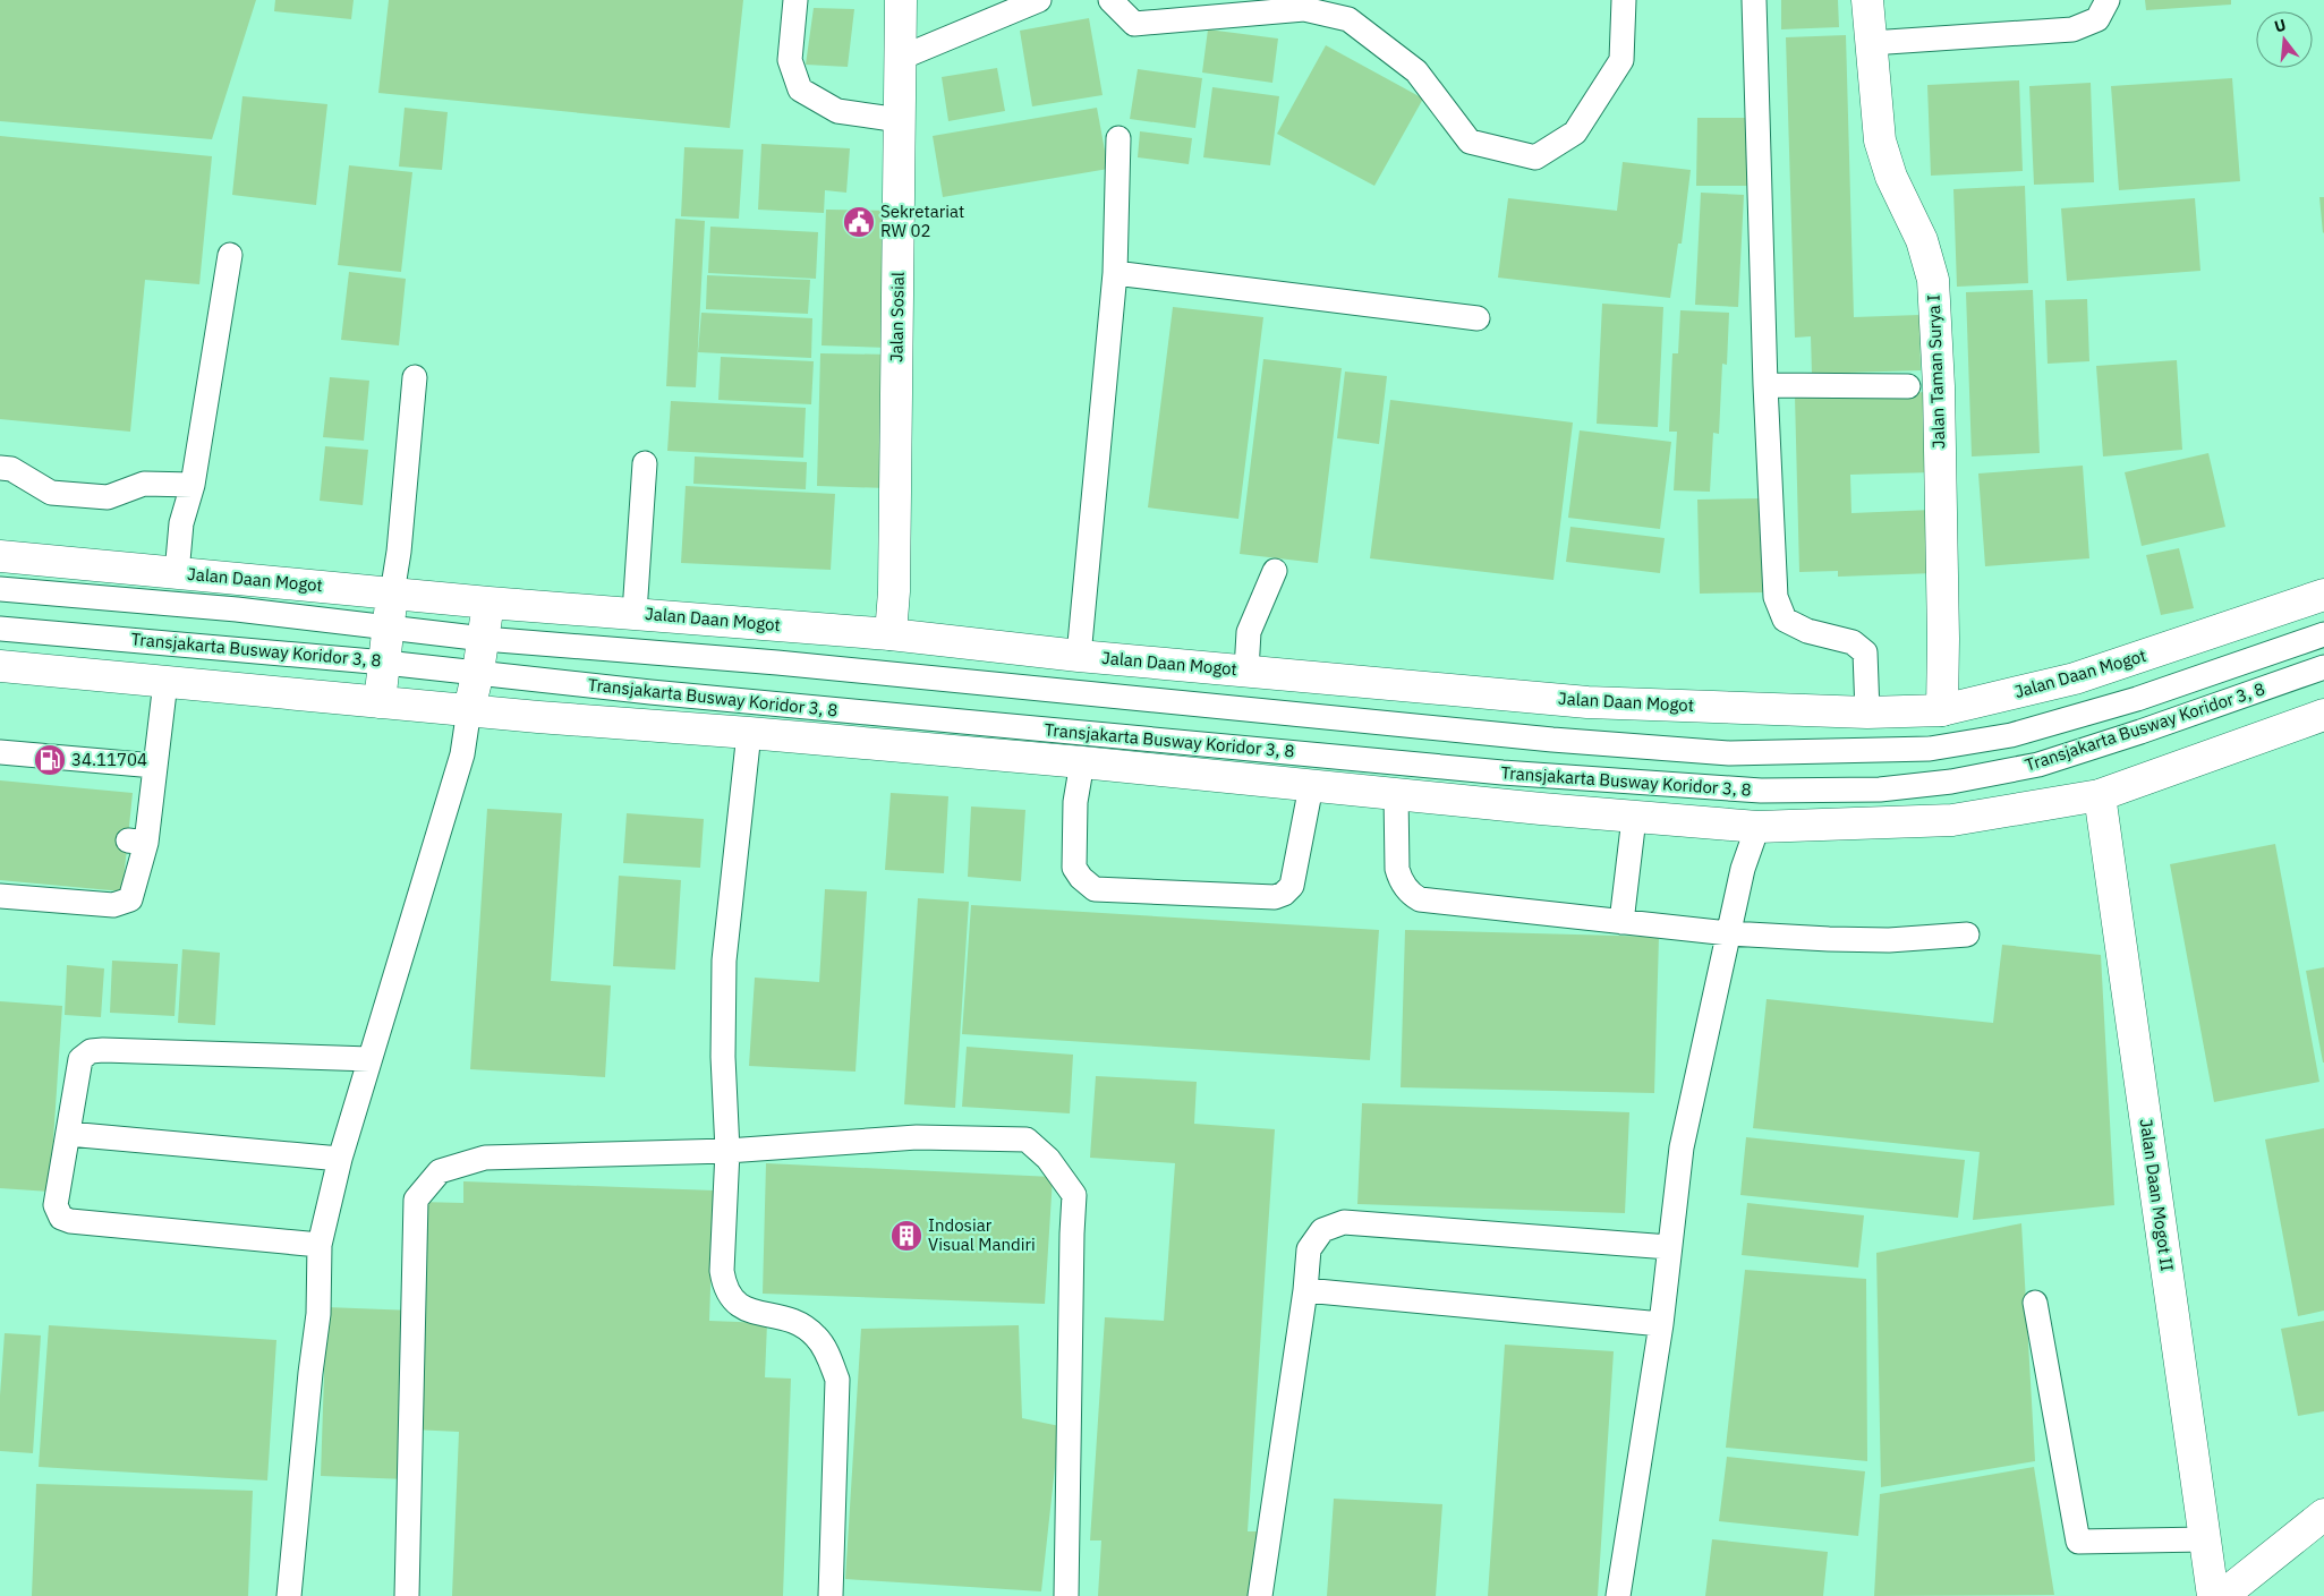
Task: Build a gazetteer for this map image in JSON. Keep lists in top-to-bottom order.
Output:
{
  "streets": {
    "main road": [
      "Jalan Sosial",
      "Jalan Taman Surya I",
      "Jalan Daan Mogot",
      "Jalan Daan Mogot II"
    ],
    "lane": ["Transjakarta Busway Koridor 3, 8"]
  },
  "crossings": [
    ["Jalan Sosial", "Jalan Daan Mogot"],
    ["Jalan Taman Surya I", "Jalan Daan Mogot"]
  ],
  "places": {
    "public building": ["Sekretariat RW 02"],
    "fuel station": ["34.11704"],
    "building": ["Indosiar Visual Mandiri"]
  },
  "north": "top"
}
